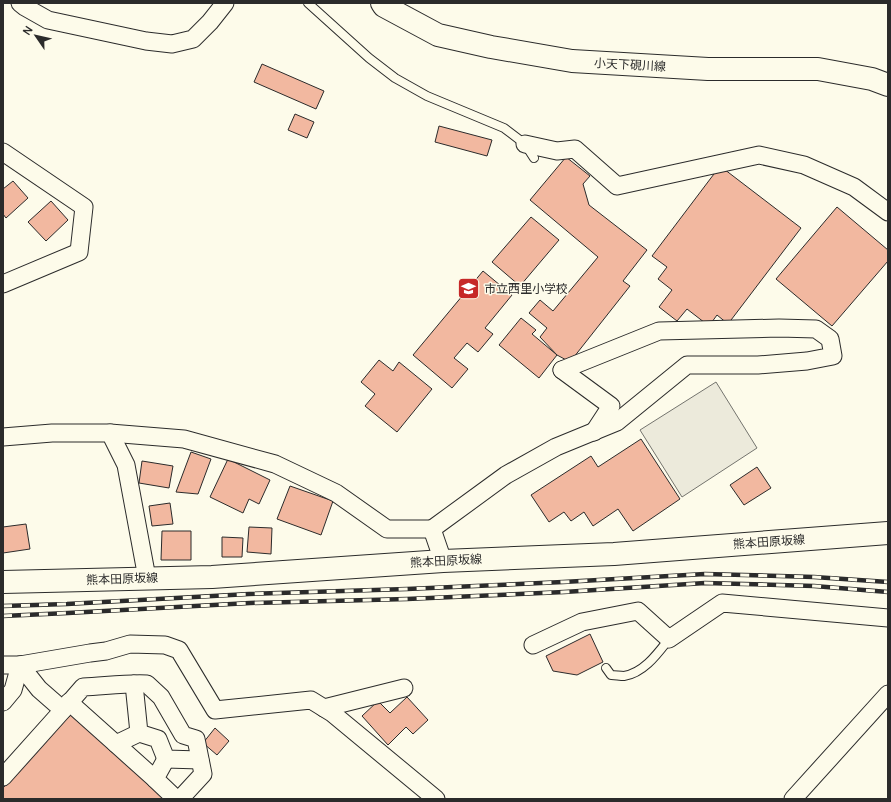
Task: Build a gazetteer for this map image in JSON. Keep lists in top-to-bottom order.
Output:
{
  "streets": {
    "main road": ["小天下硯川線", "熊本田原坂線"]
  },
  "places": {
    "school or university": ["市立西里小学校"]
  },
  "north": "top left"
}
